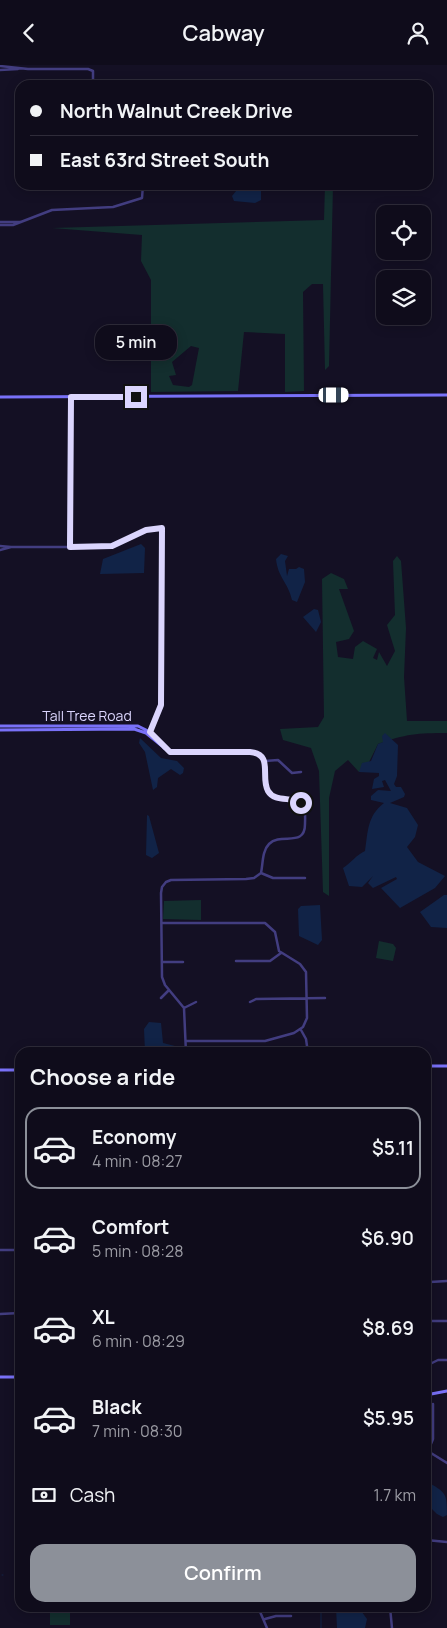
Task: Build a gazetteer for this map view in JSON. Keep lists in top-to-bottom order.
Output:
{
  "streets": {
    "main road": ["Tall Tree Road"]
  },
  "page": {
    "header": "Cabway",
    "banner": ["North Walnut Creek Drive", "East 63rd Street South"],
    "bubble": "5 min",
    "heading": "Choose a ride",
    "list": [
      {
        "name": "Economy",
        "note": "4 min · 08:27",
        "value": "$5.11"
      },
      {
        "name": "Comfort",
        "note": "5 min · 08:28",
        "value": "$6.90"
      },
      {
        "name": "XL",
        "note": "6 min · 08:29",
        "value": "$8.69"
      },
      {
        "name": "Black",
        "note": "7 min · 08:30",
        "value": "$5.95"
      }
    ],
    "pay": ["Cash", "1.7 km"],
    "buttons": "Confirm"
  }
}
